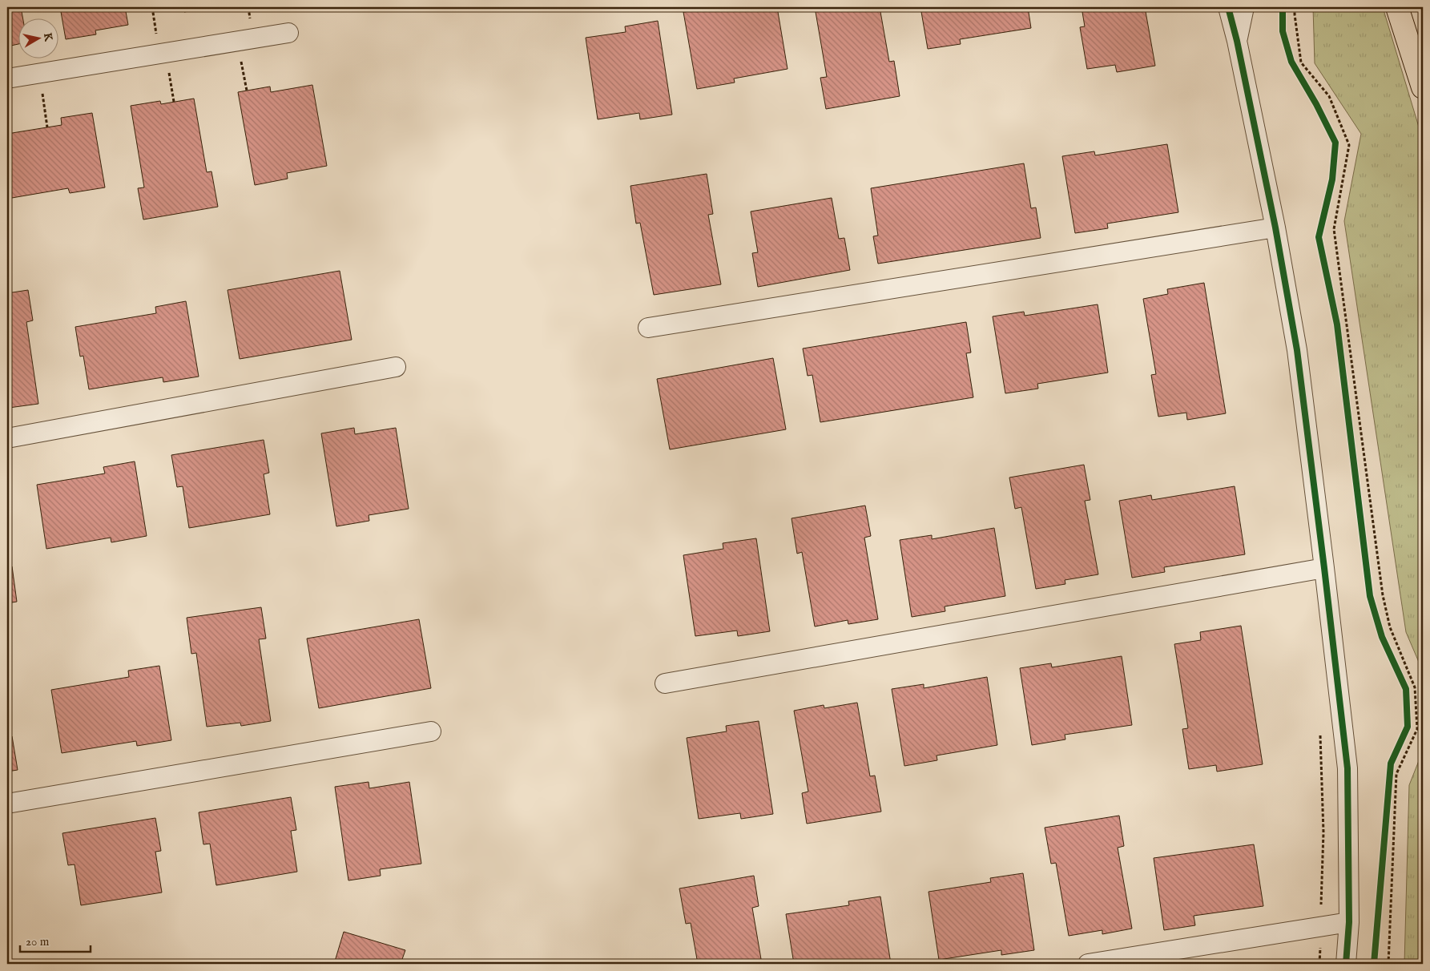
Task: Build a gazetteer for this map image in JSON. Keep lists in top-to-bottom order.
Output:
{
  "scale_bar": "20 m",
  "north": "right"
}
